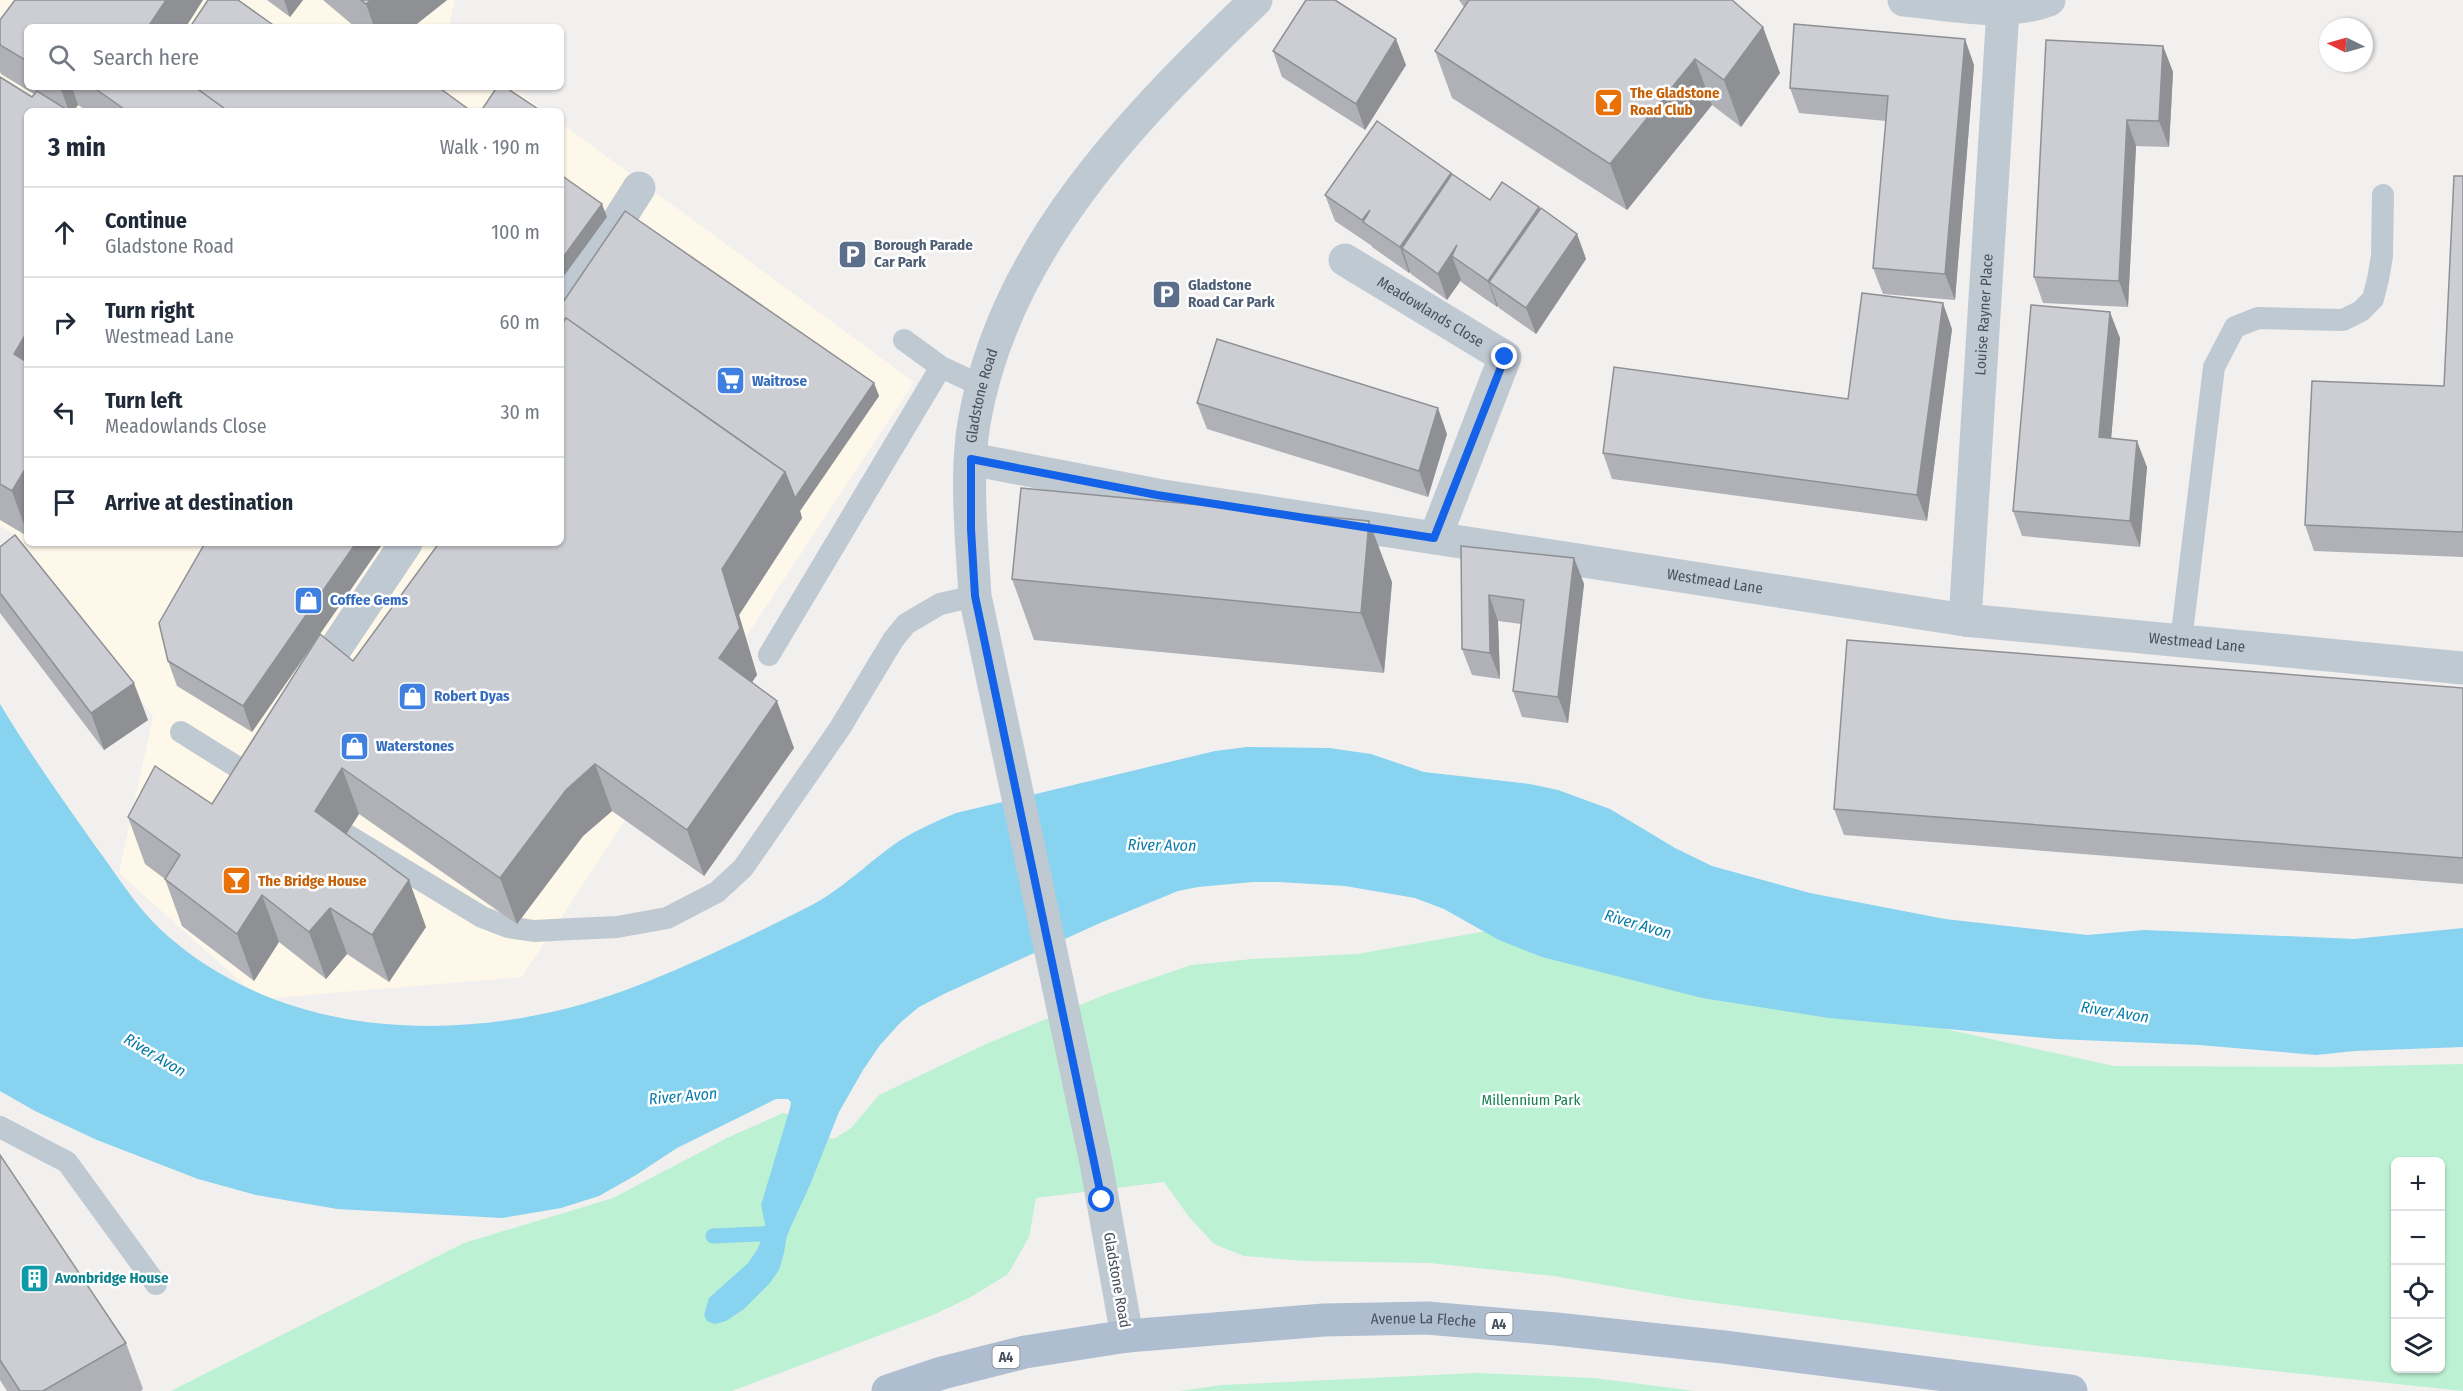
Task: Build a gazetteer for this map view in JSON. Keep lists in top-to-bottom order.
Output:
{
  "streets": {
    "main road": ["Avenue La Fleche", "A4"],
    "street": [
      "Meadowlands Close",
      "Louise Rayner Place",
      "Gladstone Road",
      "Westmead Lane"
    ]
  },
  "crossings": [
    ["Meadowlands Close", "Westmead Lane"],
    ["Louise Rayner Place", "Westmead Lane"],
    ["Gladstone Road", "Westmead Lane"],
    ["Gladstone Road", "Avenue La Fleche"]
  ],
  "water": ["River Avon"],
  "parks": ["Millennium Park"],
  "places": {
    "bar": ["The Gladstone Road Club", "The Bridge House"],
    "parking": ["Borough Parade Car Park", "Gladstone Road Car Park"],
    "supermarket": ["Waitrose"],
    "shop": ["Coffee Gems", "Robert Dyas", "Waterstones"],
    "building": ["Avonbridge House"]
  },
  "north": "left",
  "page": {
    "search": "Search here",
    "heading": ["3 min", "Walk · 190 m"],
    "list": [
      ["Continue", "Gladstone Road", "100 m"],
      ["Turn right", "Westmead Lane", "60 m"],
      ["Turn left", "Meadowlands Close", "30 m"],
      "Arrive at destination"
    ],
    "map_buttons": ["+", "−"]
  }
}
